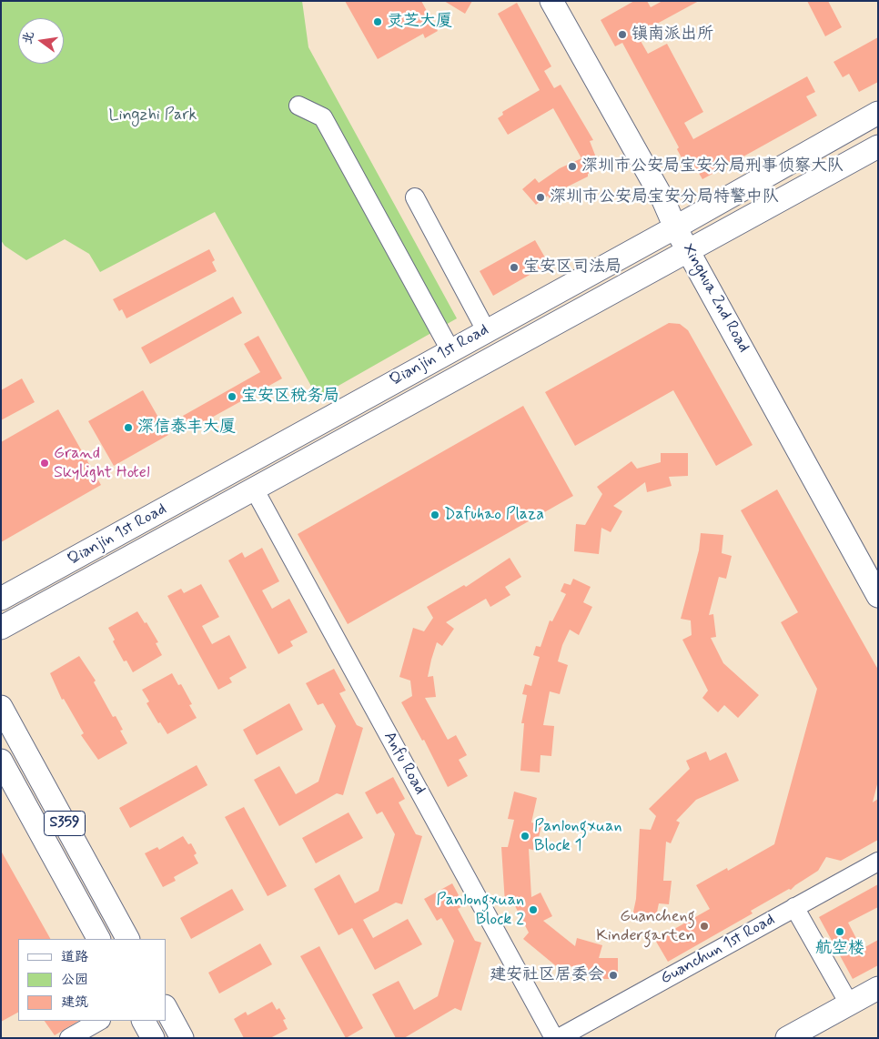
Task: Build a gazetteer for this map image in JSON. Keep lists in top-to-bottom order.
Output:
{
  "streets": {
    "main road": ["Xinghua 2nd Road", "Qianjin 1st Road", "S359"],
    "street": ["Anfu Road", "Guanchun 1st Road"]
  },
  "crossings": [
    ["Xinghua 2nd Road", "Qianjin 1st Road"],
    ["Qianjin 1st Road", "Anfu Road"]
  ],
  "parks": ["Lingzhi Park"],
  "places": [
    "灵芝大厦",
    "镇南派出所",
    "深圳市公安局宝安分局刑事侦察大队",
    "深圳市公安局宝安分局特警中队",
    "宝安区司法局",
    "宝安区税务局",
    "深信泰丰大厦",
    "Grand Skylight Hotel",
    "Dafuhao Plaza",
    "Panlongxuan Block 1",
    "Panlongxuan Block 2",
    "Guancheng Kindergarten",
    "航空楼",
    "建安社区居委会"
  ],
  "legend": ["道路", "公园", "建筑"],
  "north": "left"
}
